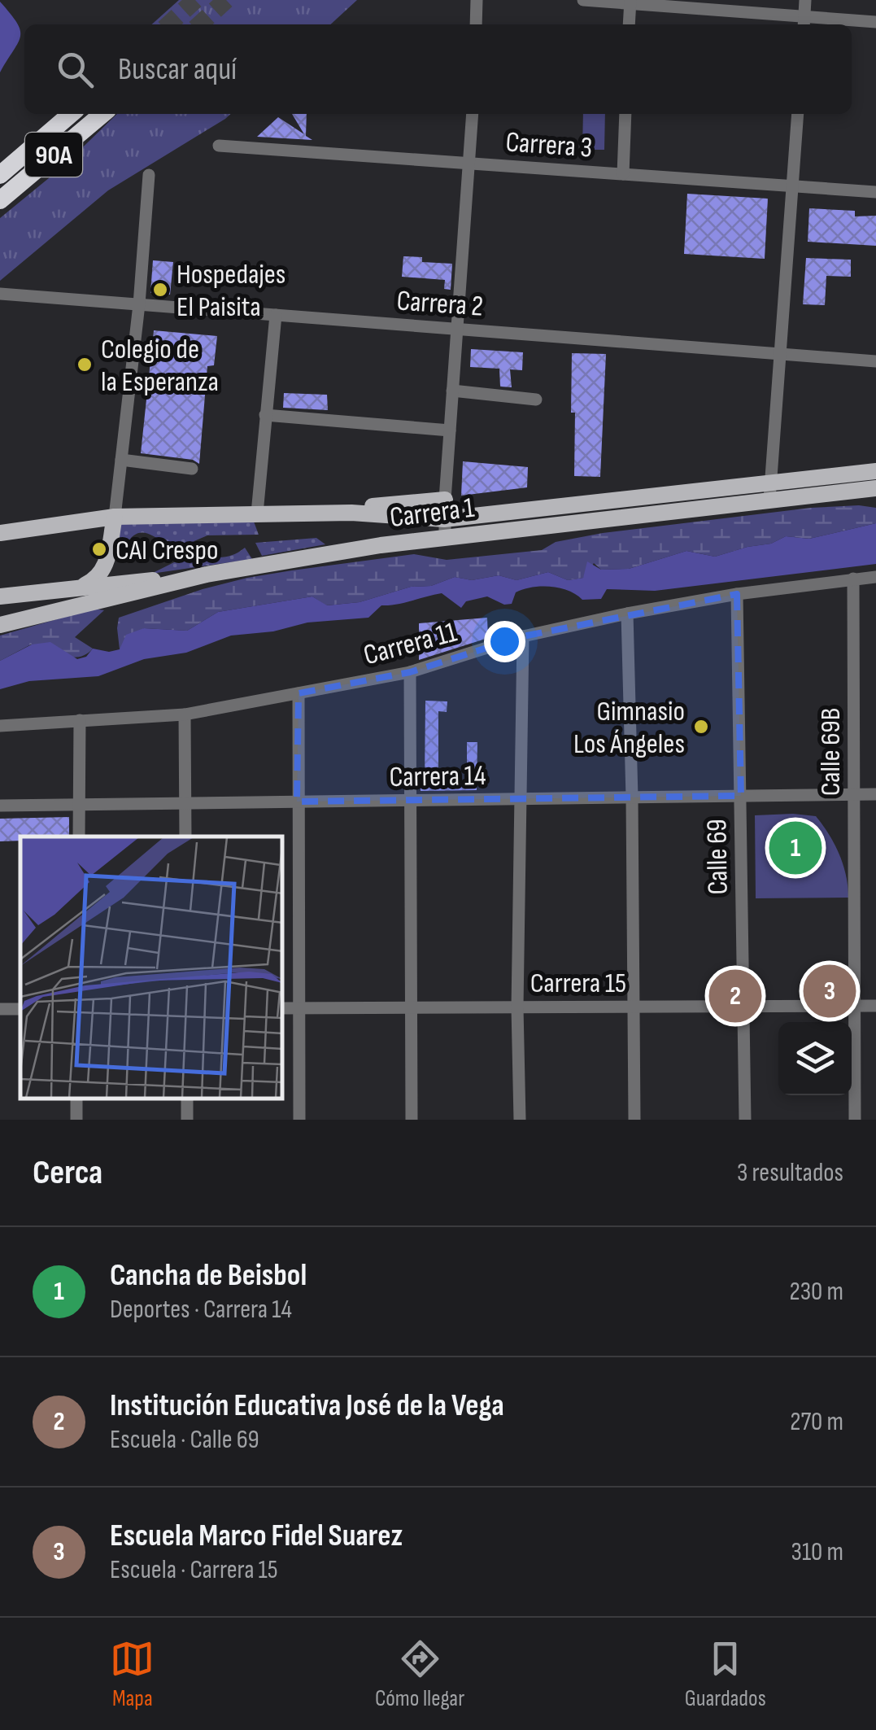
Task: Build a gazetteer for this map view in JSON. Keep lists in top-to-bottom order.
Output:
{
  "streets": {
    "highway": ["90A"],
    "main road": ["Carrera 1"],
    "street": [
      "Carrera 3",
      "Carrera 2",
      "Carrera 11",
      "Calle 69B",
      "Carrera 14",
      "Calle 69",
      "Carrera 15"
    ]
  },
  "crossings": [
    ["Carrera 11", "Calle 69B"],
    ["Carrera 11", "Calle 69"],
    ["Calle 69B", "Carrera 14"],
    ["Calle 69B", "Carrera 15"],
    ["Carrera 14", "Calle 69"],
    ["Calle 69", "Carrera 15"]
  ],
  "places": [
    "Hospedajes El Paisita",
    "Colegio de la Esperanza",
    "CAI Crespo",
    "Gimnasio Los Ángeles"
  ],
  "page": {
    "search": "Buscar aquí",
    "pins": ["1", "3", "2"],
    "heading": ["Cerca", "3 resultados"],
    "list": [
      {
        "mark": "1",
        "name": "Cancha de Beisbol",
        "note": "Deportes · Carrera 14",
        "value": "230 m"
      },
      {
        "mark": "2",
        "name": "Institución Educativa José de la Vega",
        "note": "Escuela · Calle 69",
        "value": "270 m"
      },
      {
        "mark": "3",
        "name": "Escuela Marco Fidel Suarez",
        "note": "Escuela · Carrera 15",
        "value": "310 m"
      }
    ],
    "nav": ["Mapa", "Cómo llegar", "Guardados"]
  }
}
